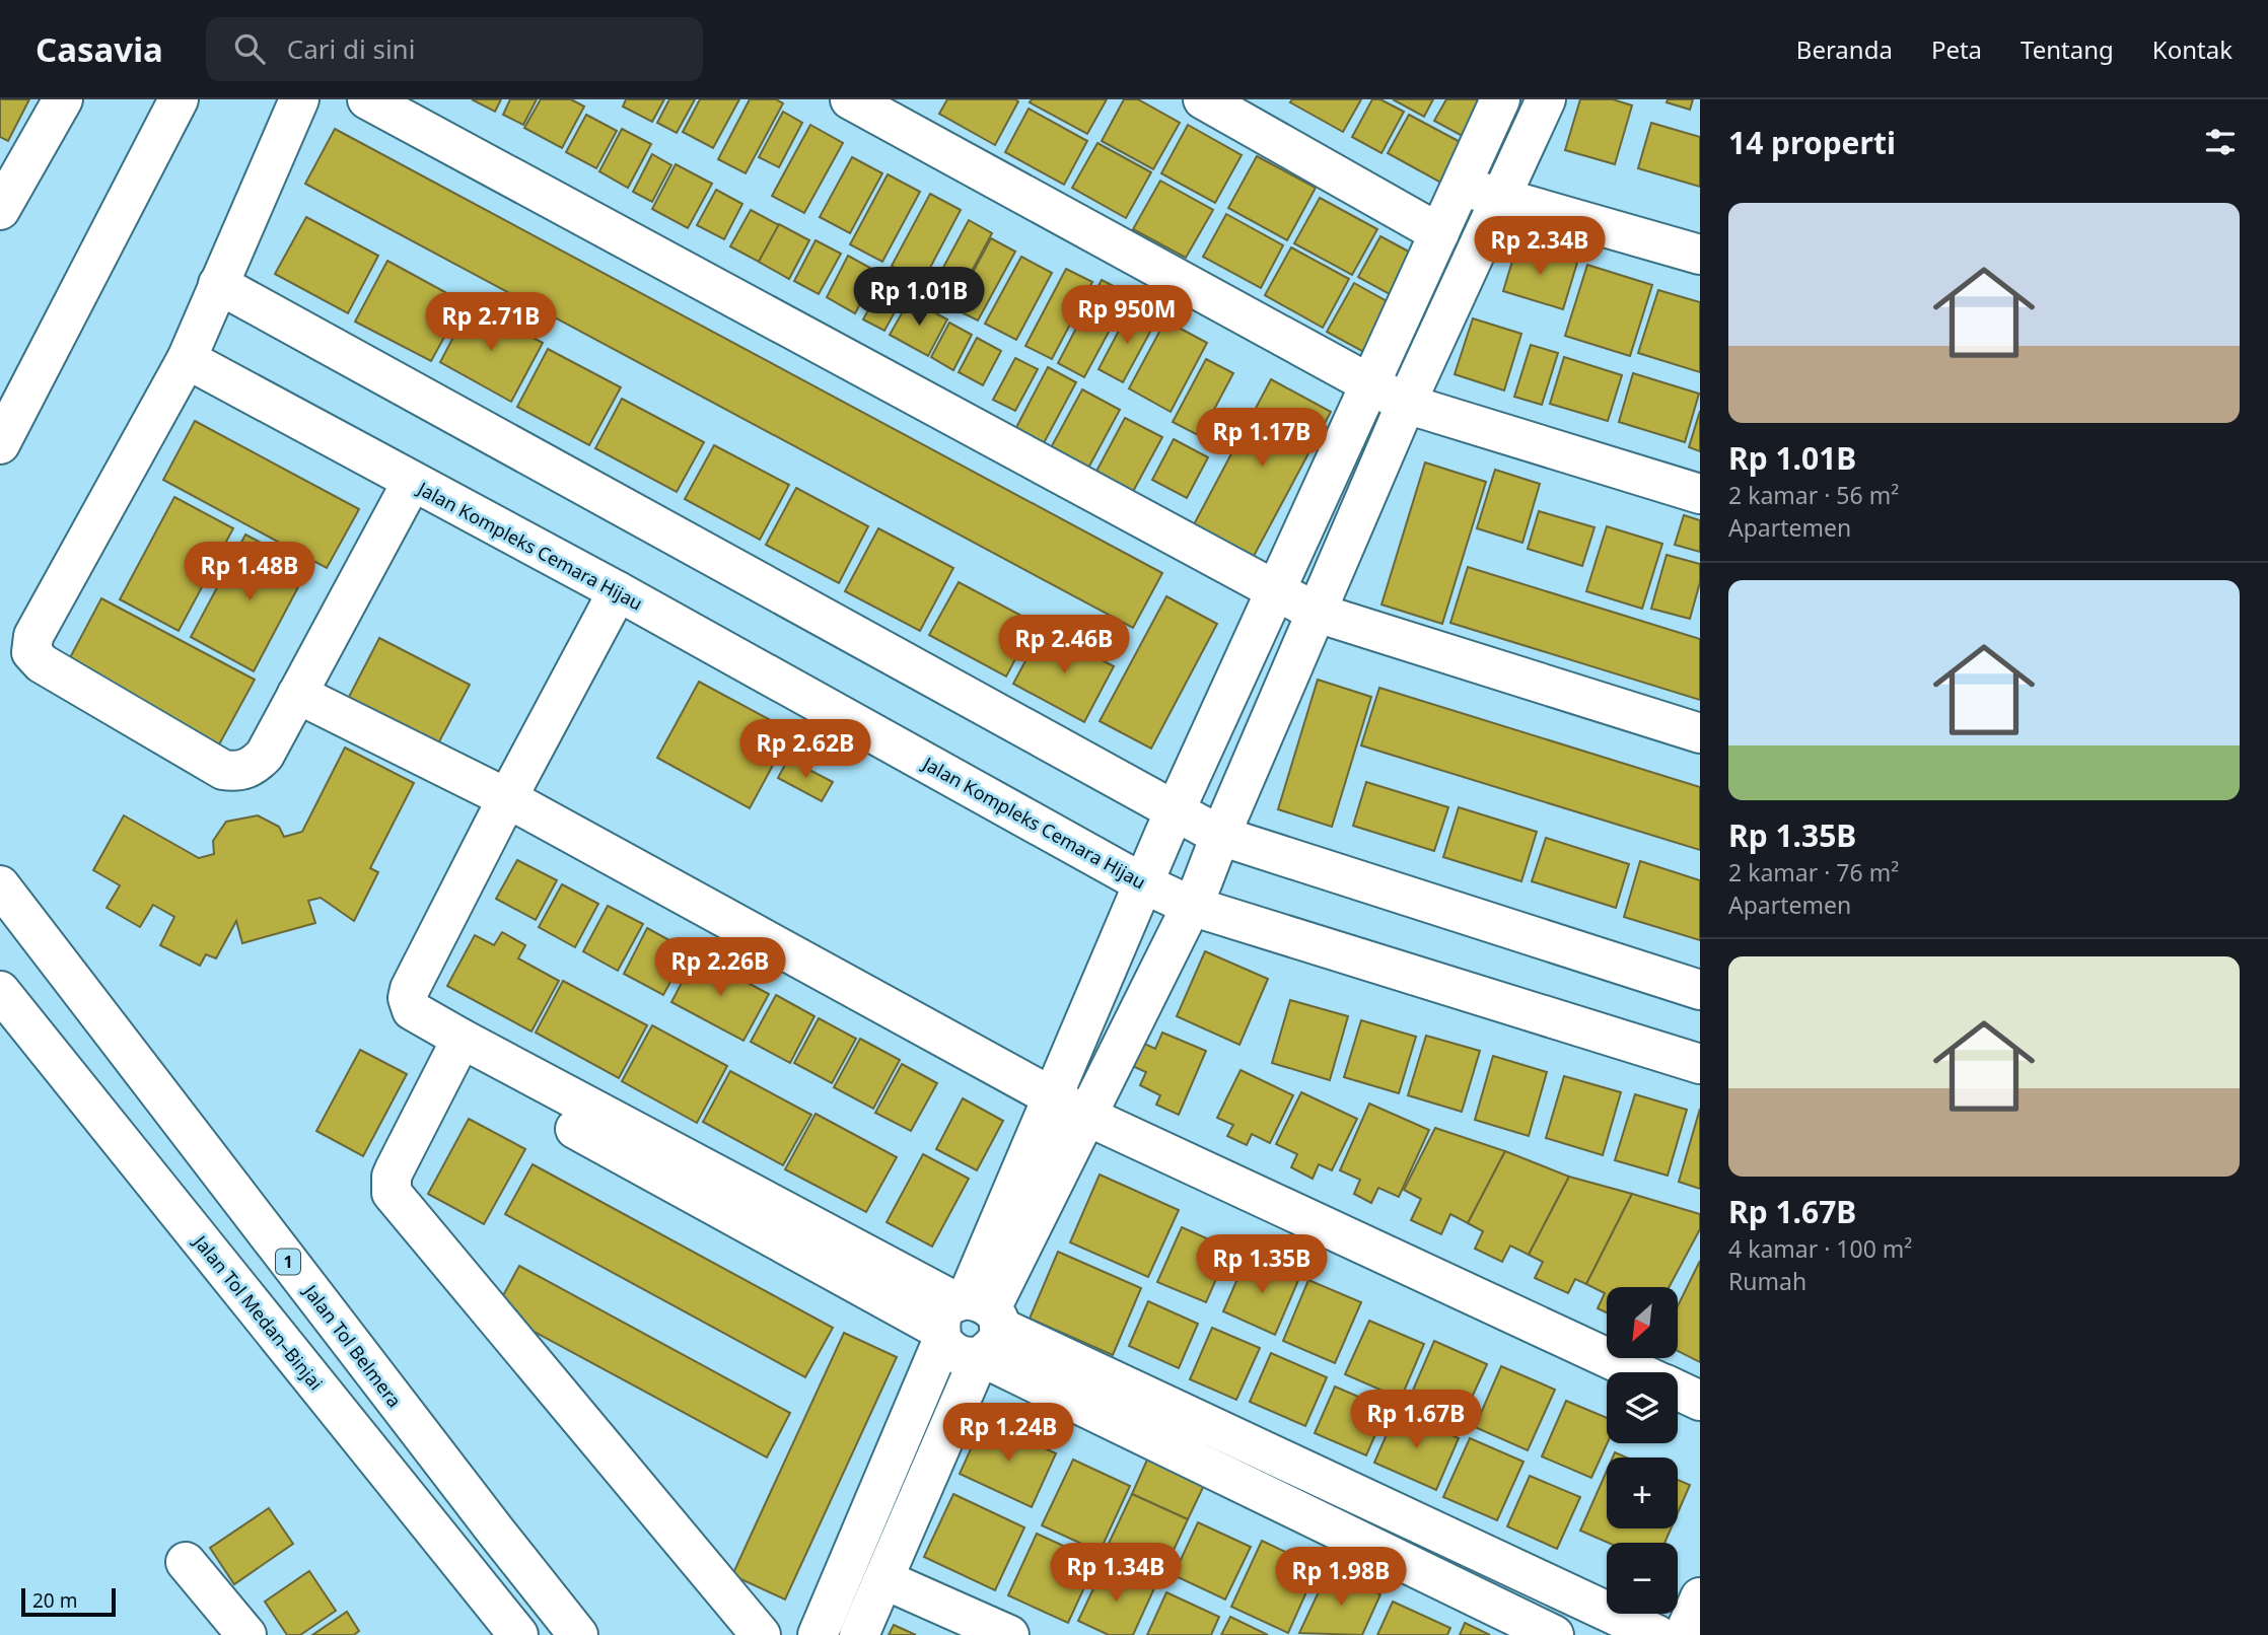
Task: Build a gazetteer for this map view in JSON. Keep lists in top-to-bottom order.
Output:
{
  "streets": {
    "main road": [
      "Jalan Kompleks Cemara Hijau",
      "1",
      "Jalan Tol Medan–Binjai",
      "Jalan Tol Belmera"
    ]
  },
  "scale_bar": "20 m",
  "north": "bottom left",
  "page": {
    "header": "Casavia",
    "search": "Cari di sini",
    "nav": [
      "Beranda",
      "Peta",
      "Tentang",
      "Kontak"
    ],
    "heading": "14 properti",
    "list": [
      {
        "name": "Rp 1.01B",
        "note": "2 kamar · 56 m² · Apartemen"
      },
      {
        "name": "Rp 1.35B",
        "note": "2 kamar · 76 m² · Apartemen"
      },
      {
        "name": "Rp 1.67B",
        "note": "4 kamar · 100 m² · Rumah"
      }
    ],
    "price": [
      "Rp 2.34B",
      "Rp 1.01B",
      "Rp 950M",
      "Rp 2.71B",
      "Rp 1.17B",
      "Rp 1.48B",
      "Rp 2.46B",
      "Rp 2.62B",
      "Rp 2.26B",
      "Rp 1.35B",
      "Rp 1.67B",
      "Rp 1.24B",
      "Rp 1.34B",
      "Rp 1.98B"
    ],
    "map_buttons": ["+", "−"],
    "scale": "20 m"
  }
}
